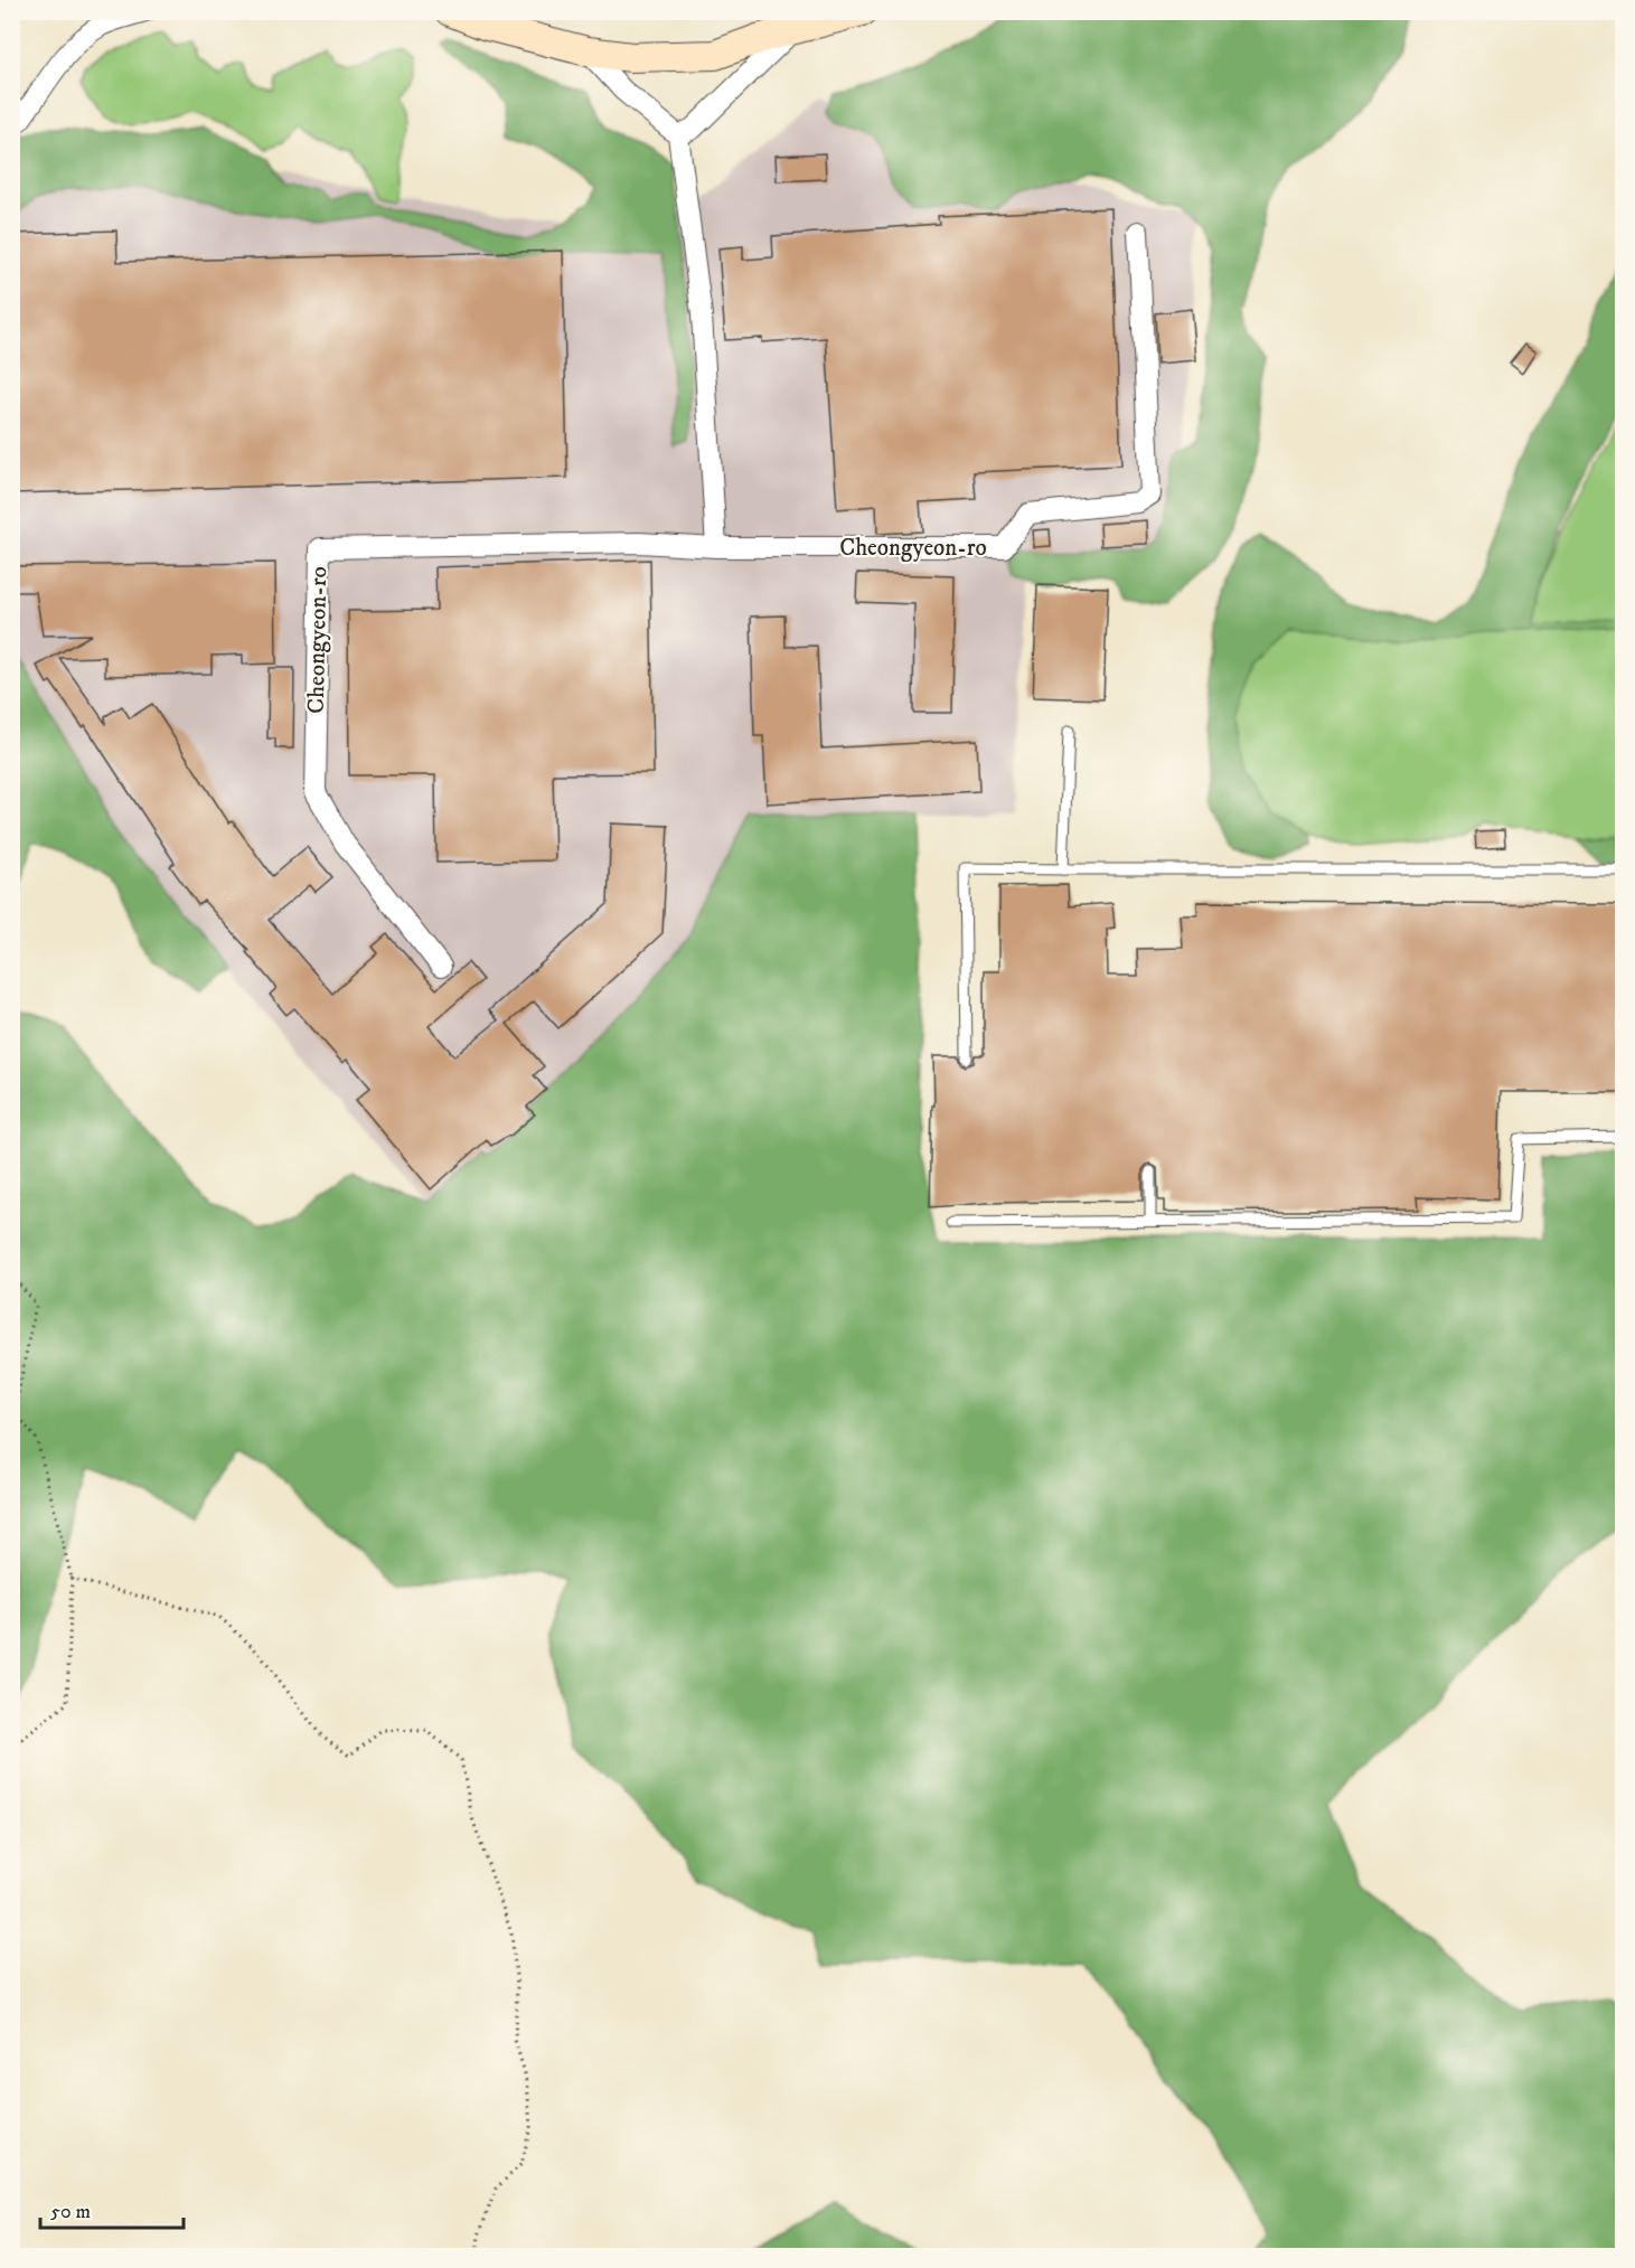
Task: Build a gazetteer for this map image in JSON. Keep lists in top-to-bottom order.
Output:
{
  "streets": {
    "street": ["Cheongyeon-ro"]
  },
  "scale_bar": "50 m"
}
